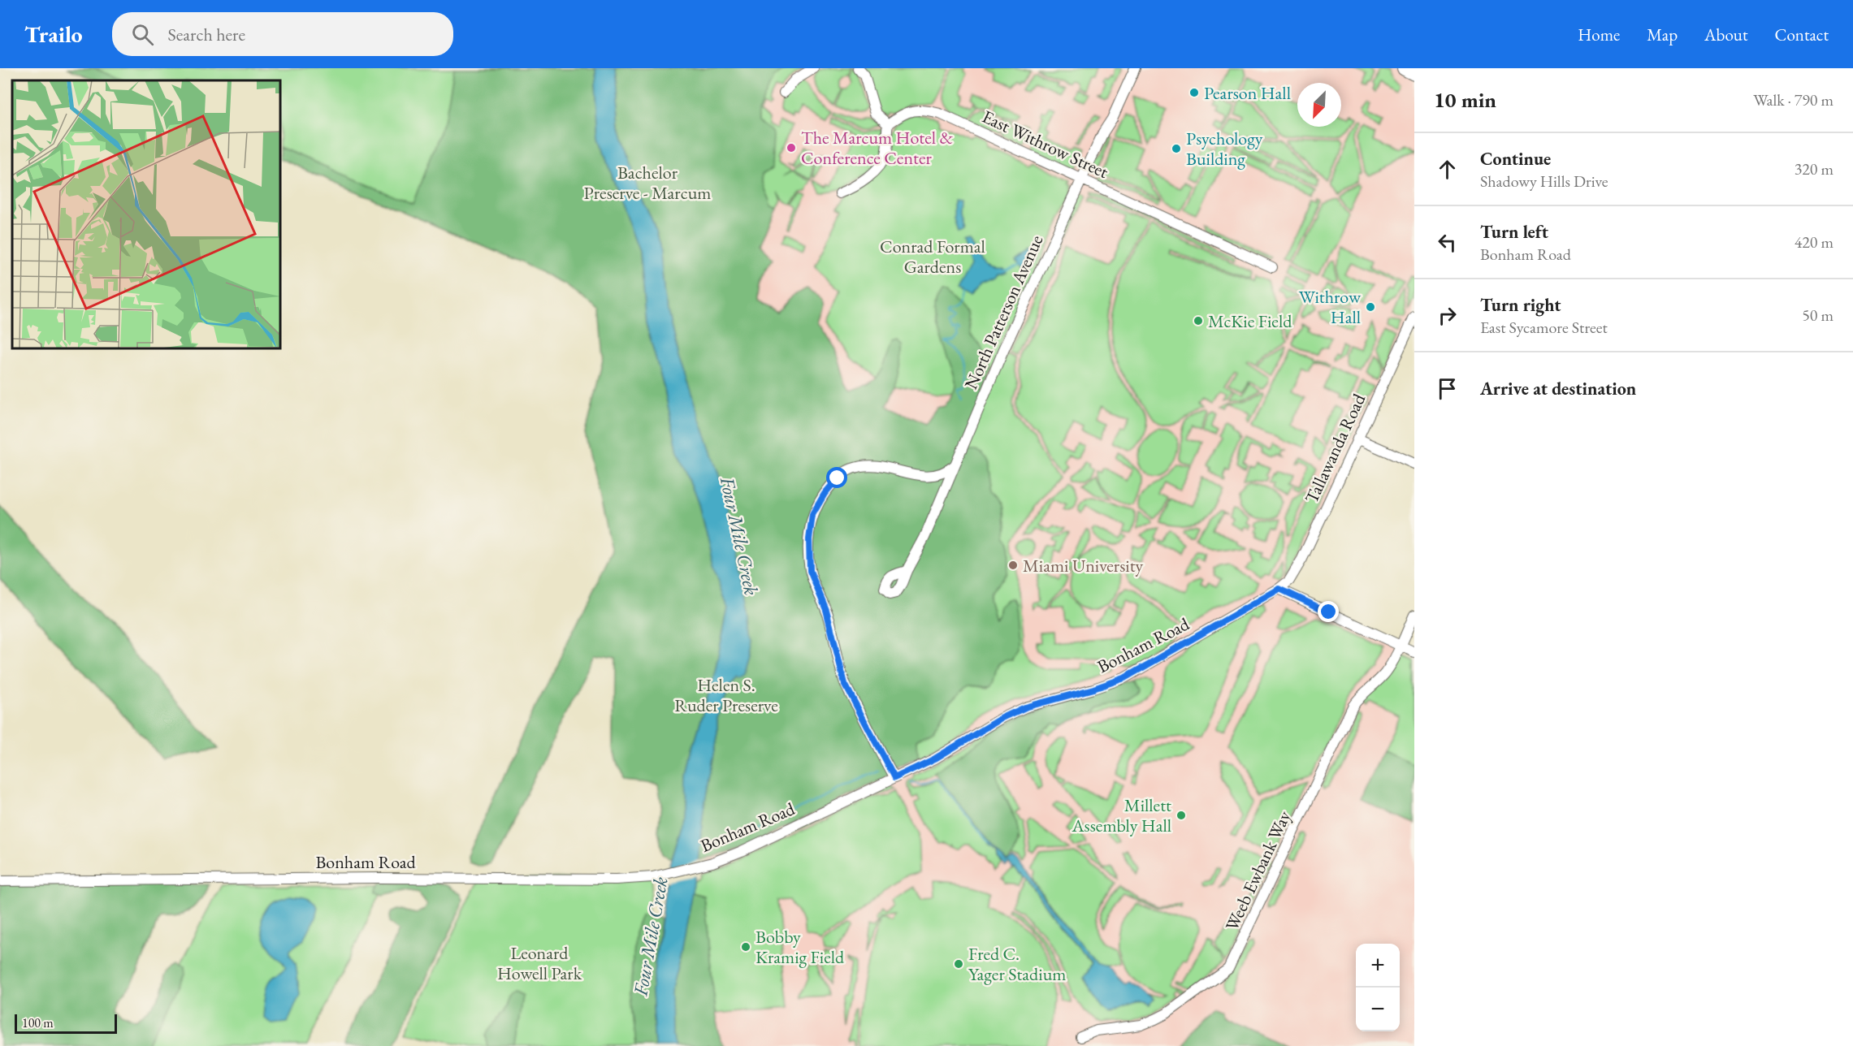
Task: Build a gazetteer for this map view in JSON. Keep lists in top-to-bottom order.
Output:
{
  "streets": {
    "street": [
      "East Withrow Street",
      "North Patterson Avenue",
      "Tallawanda Road",
      "Bonham Road",
      "Weeb Ewbank Way"
    ]
  },
  "crossings": [
    ["East Withrow Street", "North Patterson Avenue"],
    ["Tallawanda Road", "Bonham Road"]
  ],
  "water": ["Four Mile Creek"],
  "parks": [
    "Bachelor Preserve - Marcum",
    "Conrad Formal Gardens",
    "Helen S. Ruder Preserve",
    "Leonard Howell Park"
  ],
  "places": [
    "Pearson Hall",
    "The Marcum Hotel & Conference Center",
    "Psychology Building",
    "Withrow Hall",
    "McKie Field",
    "Miami University",
    "Millett Assembly Hall",
    "Bobby Kramig Field",
    "Fred C. Yager Stadium"
  ],
  "scale_bar": "100 m",
  "north": "bottom left",
  "page": {
    "header": "Trailo",
    "search": "Search here",
    "nav": [
      "Home",
      "Map",
      "About",
      "Contact"
    ],
    "heading": ["10 min", "Walk · 790 m"],
    "list": [
      ["Continue", "Shadowy Hills Drive", "320 m"],
      ["Turn left", "Bonham Road", "420 m"],
      ["Turn right", "East Sycamore Street", "50 m"],
      "Arrive at destination"
    ],
    "map_buttons": ["+", "−"],
    "scale": "100 m"
  }
}
